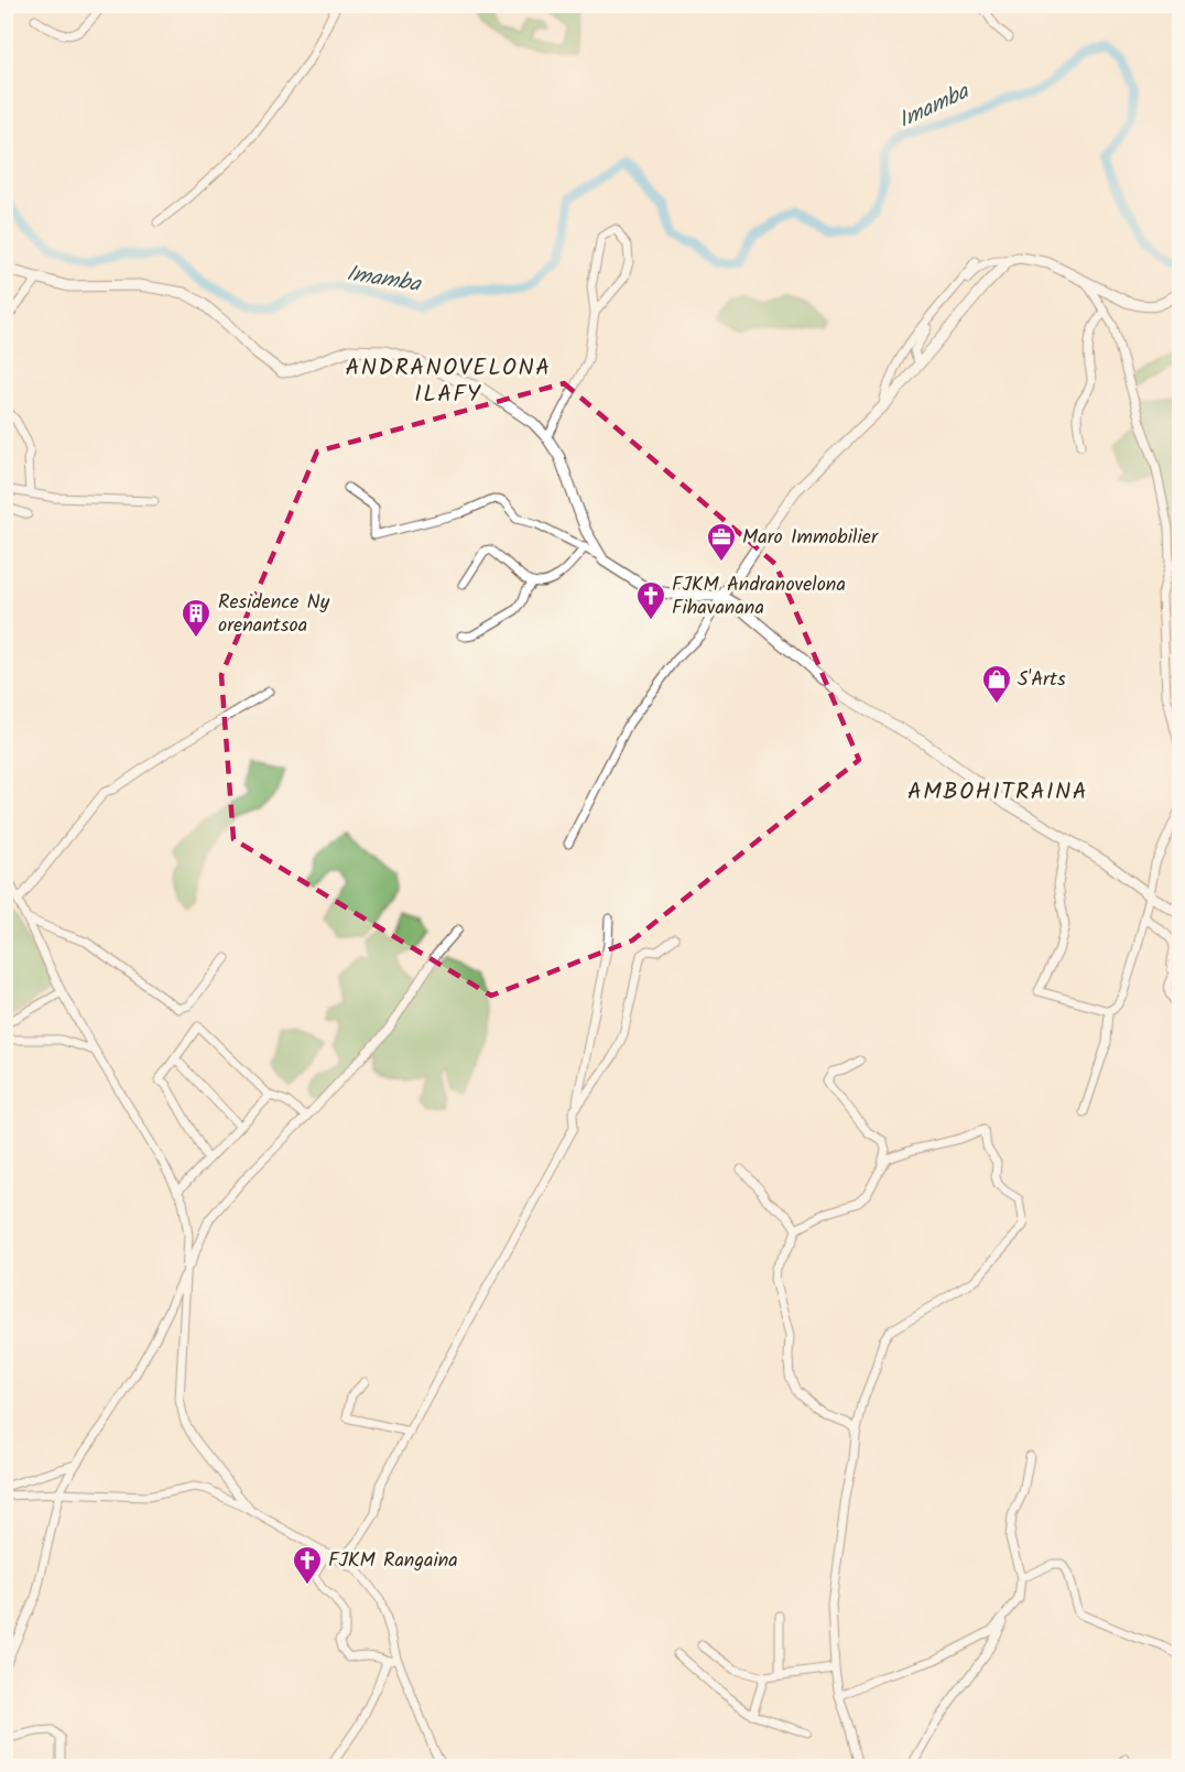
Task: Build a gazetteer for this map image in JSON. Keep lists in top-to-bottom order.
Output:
{
  "districts": ["ANDRANOVELONA ILAFY", "AMBOHITRAINA"],
  "water": ["Imamba"],
  "places": {
    "office": ["Maro Immobilier"],
    "church": ["FJKM Andranovelona Fihavanana", "FJKM Rangaina"],
    "building": ["Residence Ny orenantsoa"],
    "shop": ["S'Arts"]
  }
}
